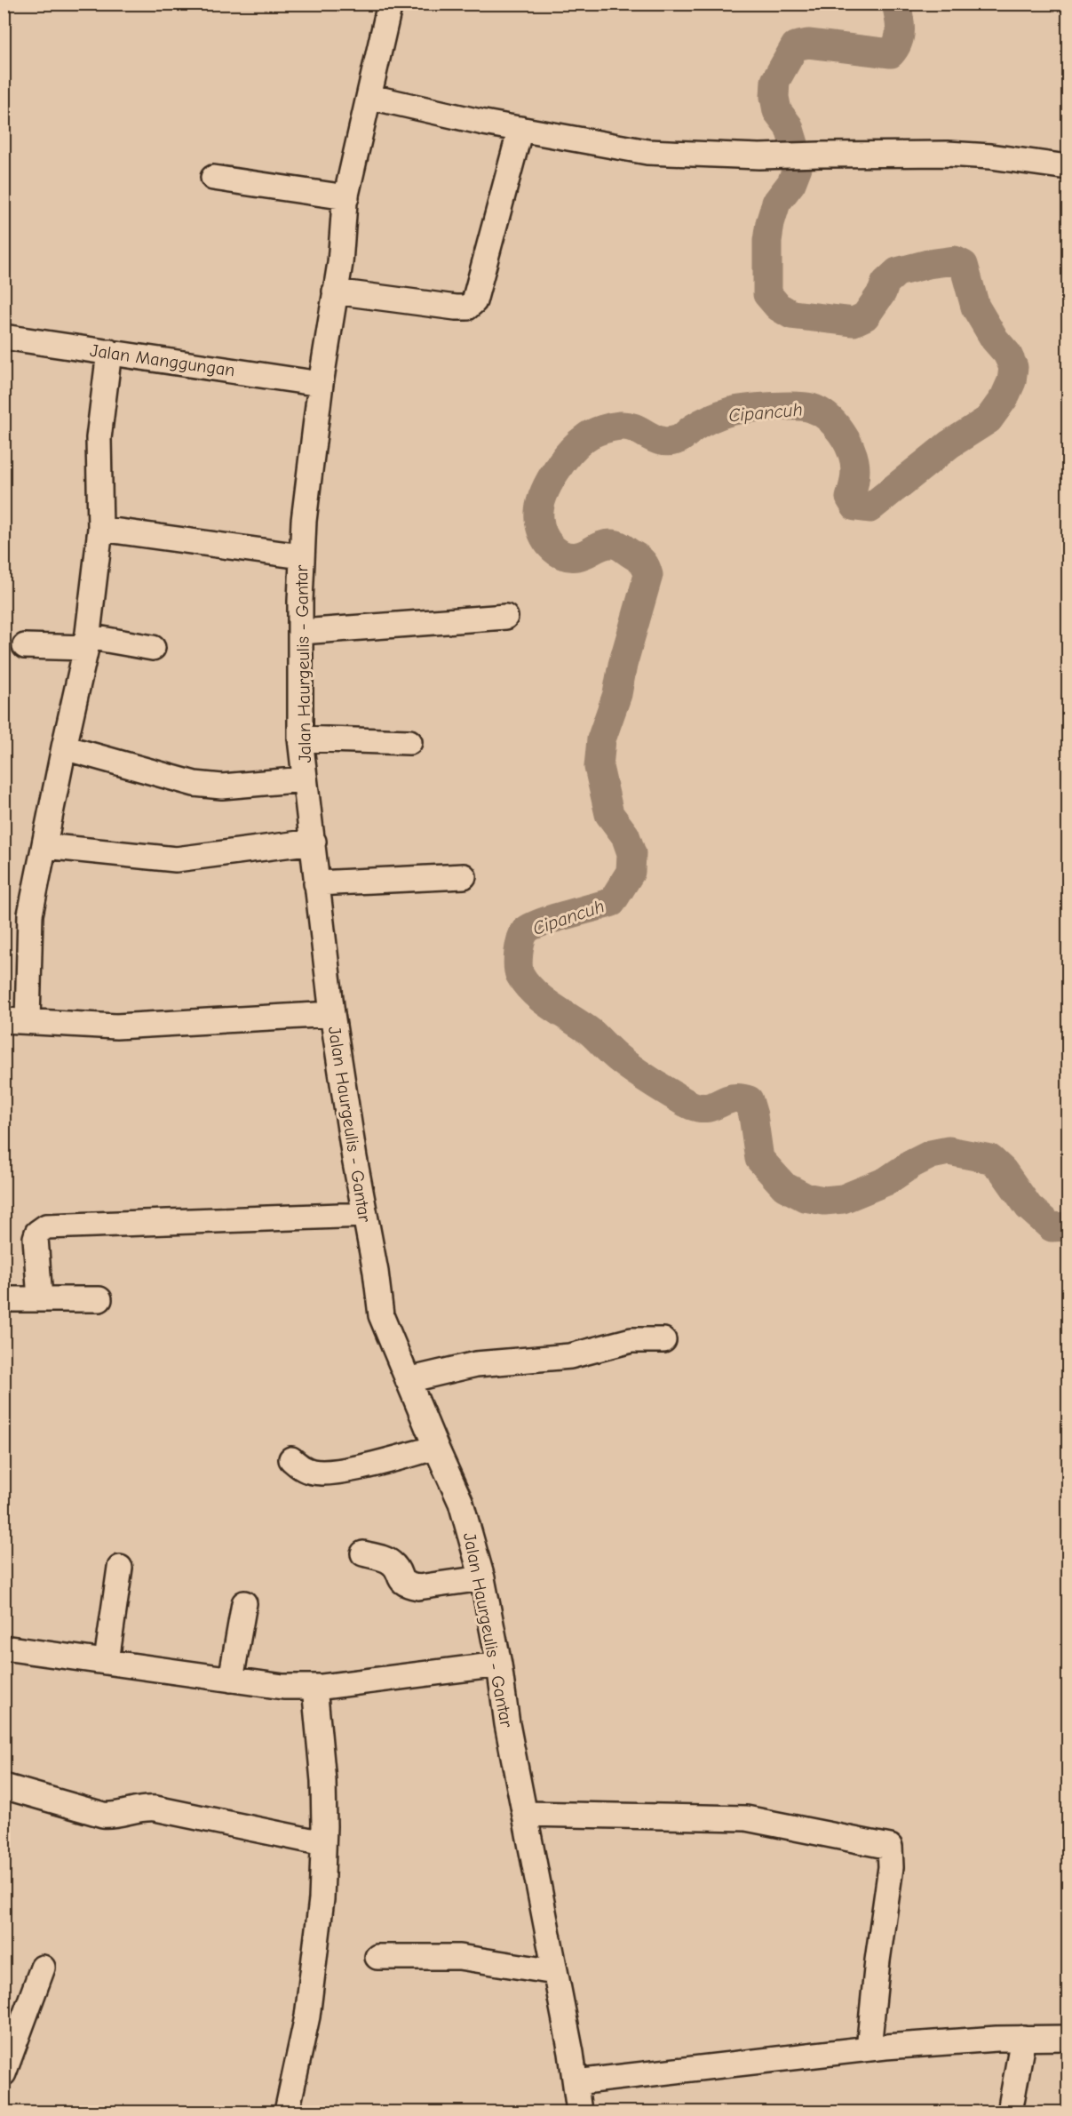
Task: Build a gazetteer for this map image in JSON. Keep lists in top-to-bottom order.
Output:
{
  "streets": {
    "street": ["Jalan Manggungan", "Jalan Haurgeulis - Gantar"]
  },
  "crossings": [
    ["Jalan Manggungan", "Jalan Haurgeulis - Gantar"]
  ],
  "water": ["Cipancuh"]
}
